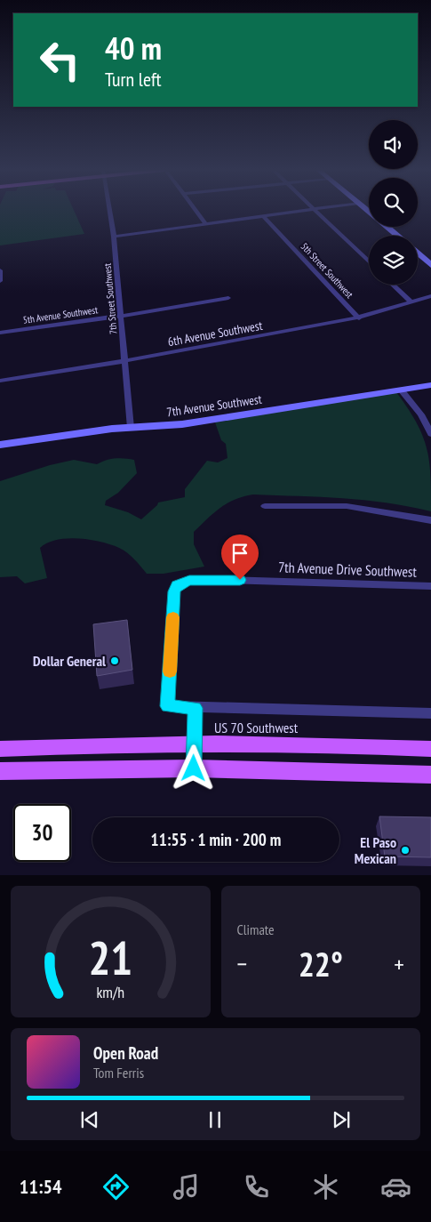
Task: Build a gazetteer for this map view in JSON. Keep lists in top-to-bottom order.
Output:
{
  "streets": {
    "main road": ["US 70 Southwest"],
    "street": [
      "5th Street Southwest",
      "7th Street Southwest",
      "5th Avenue Southwest",
      "6th Avenue Southwest",
      "7th Avenue Southwest",
      "7th Avenue Drive Southwest"
    ]
  },
  "crossings": [
    ["5th Street Southwest", "6th Avenue Southwest"],
    ["7th Street Southwest", "5th Avenue Southwest"],
    ["7th Street Southwest", "6th Avenue Southwest"],
    ["7th Street Southwest", "7th Avenue Southwest"]
  ],
  "places": ["Dollar General", "El Paso Mexican"],
  "page": {
    "turn": ["40 m", "Turn left"],
    "limit": "30",
    "trip": "11:55 · 1 min · 200 m",
    "tile": "Climate",
    "heat": ["−", "22°", "+"],
    "song": ["Open Road", "Tom Ferris"],
    "tabs": "11:54",
    "gauge": ["21", "km/h"]
  }
}
